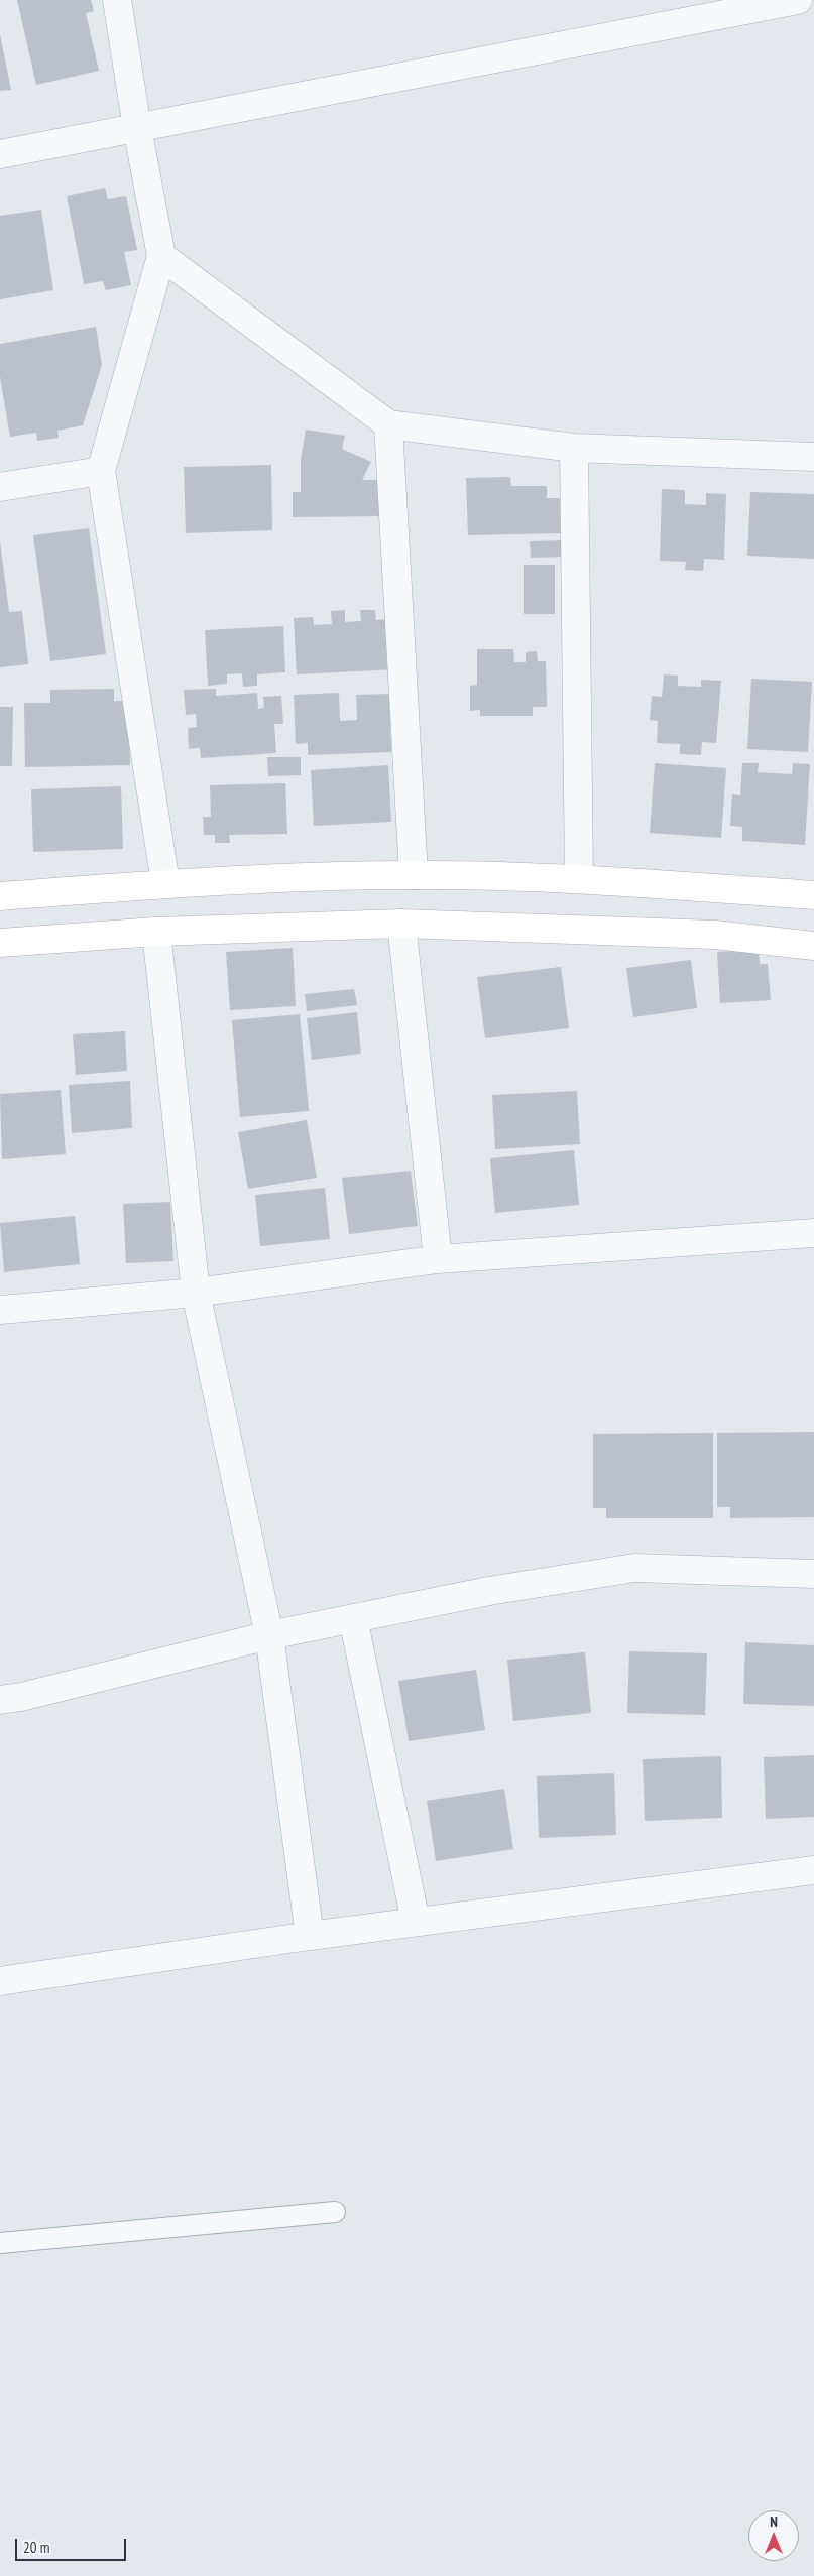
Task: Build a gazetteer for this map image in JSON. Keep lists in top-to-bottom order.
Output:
{
  "scale_bar": "20 m",
  "north": "top"
}
